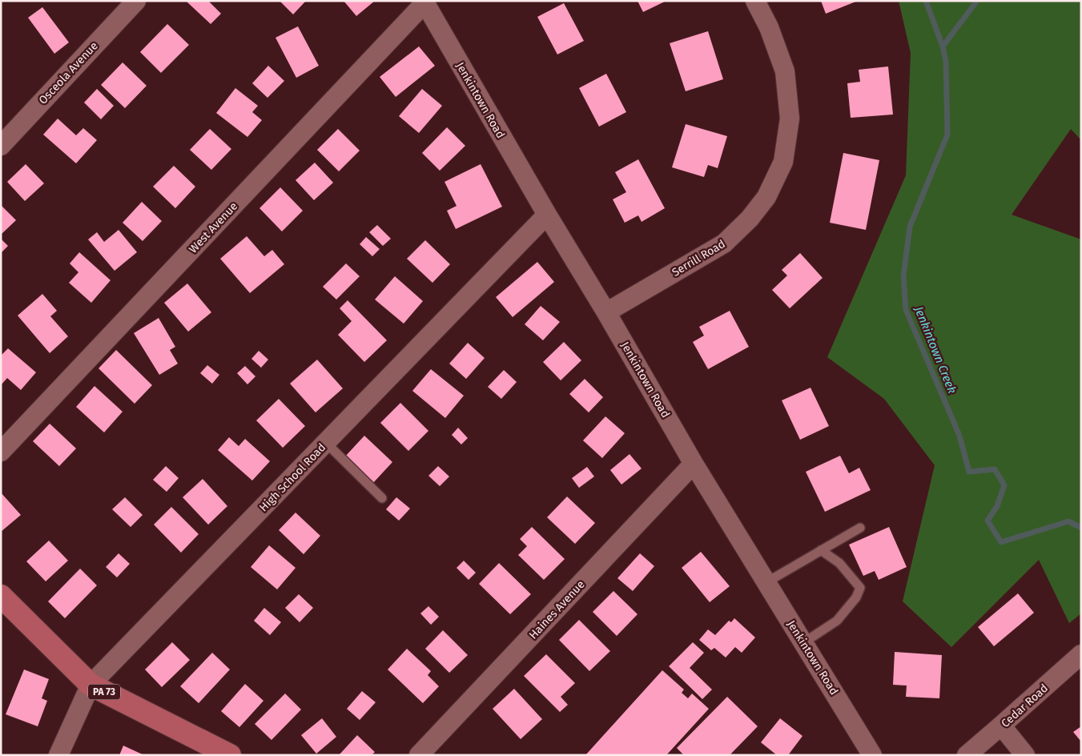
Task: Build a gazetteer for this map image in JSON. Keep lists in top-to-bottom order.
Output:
{
  "streets": {
    "main road": ["PA 73"],
    "street": [
      "Osceola Avenue",
      "Jenkintown Road",
      "West Avenue",
      "Serrill Road",
      "High School Road",
      "Haines Avenue",
      "Cedar Road"
    ]
  },
  "crossings": [
    ["Jenkintown Road", "West Avenue"],
    ["Jenkintown Road", "Serrill Road"],
    ["Jenkintown Road", "High School Road"],
    ["Jenkintown Road", "Haines Avenue"],
    ["High School Road", "PA 73"]
  ],
  "water": ["Jenkintown Creek"]
}
